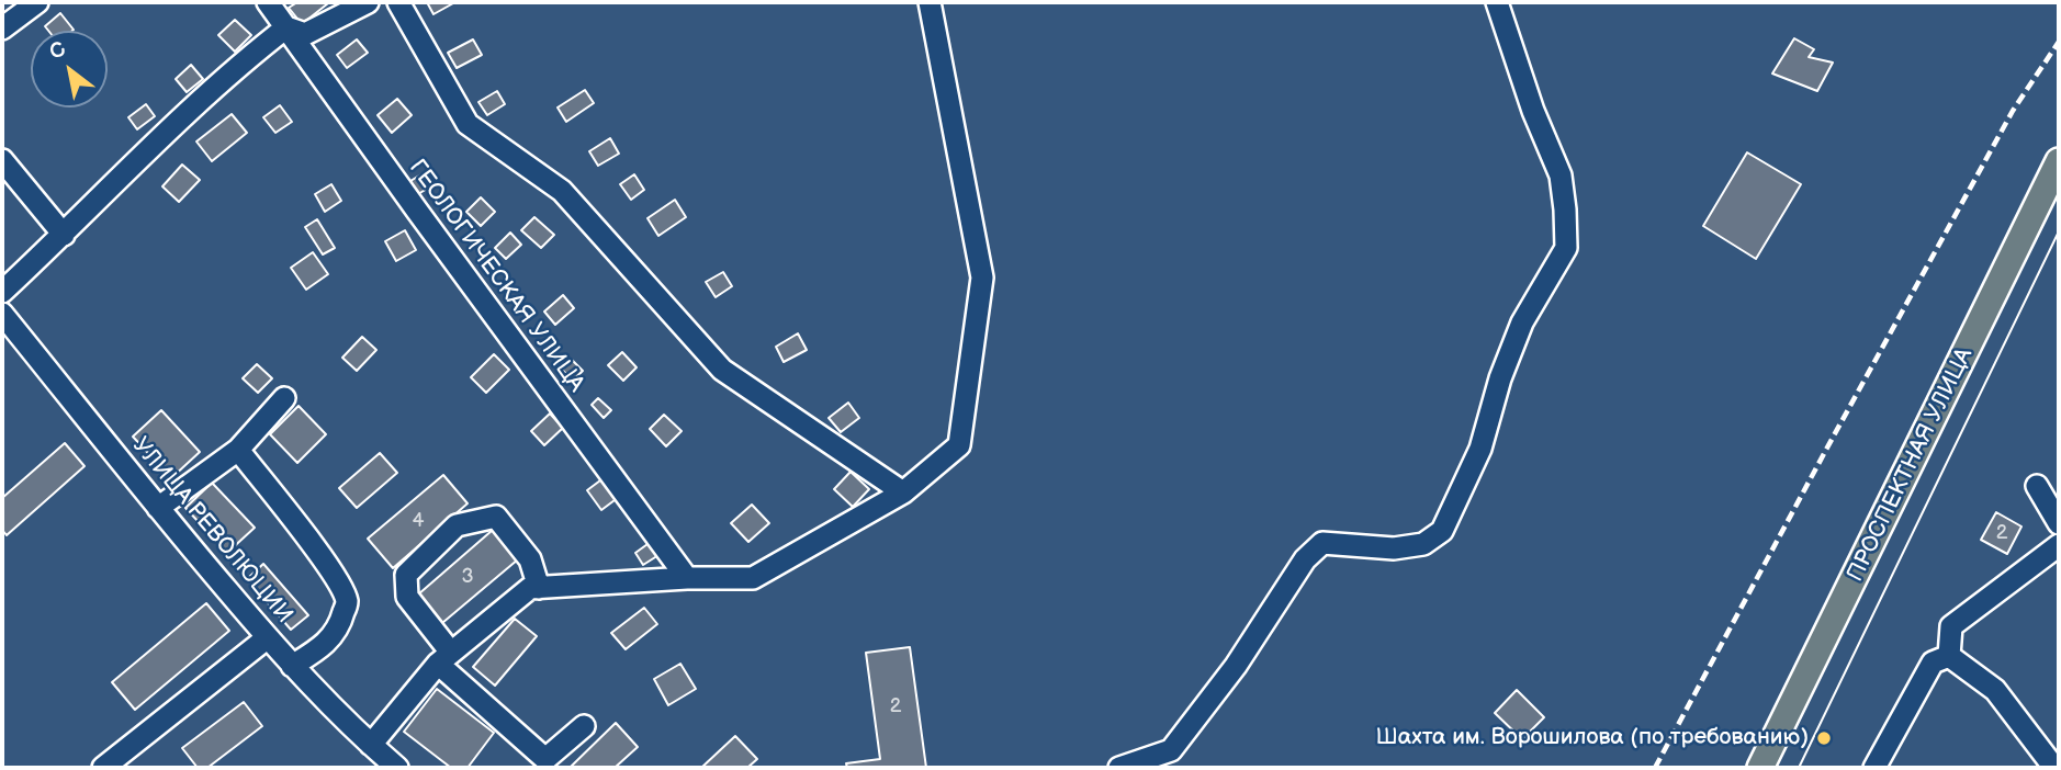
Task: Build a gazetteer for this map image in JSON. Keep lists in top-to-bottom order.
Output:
{
  "streets": {
    "main road": ["ПРОСПЕКТНАЯ УЛИЦА"],
    "street": ["ГЕОЛОГИЧЕСКАЯ УЛИЦА", "УЛИЦА РЕВОЛЮЦИИ"]
  },
  "places": ["Шахта им. Ворошилова (по требованию)"],
  "house_numbers": [
    "4",
    "2",
    "3",
    "2"
  ],
  "north": "top left"
}
